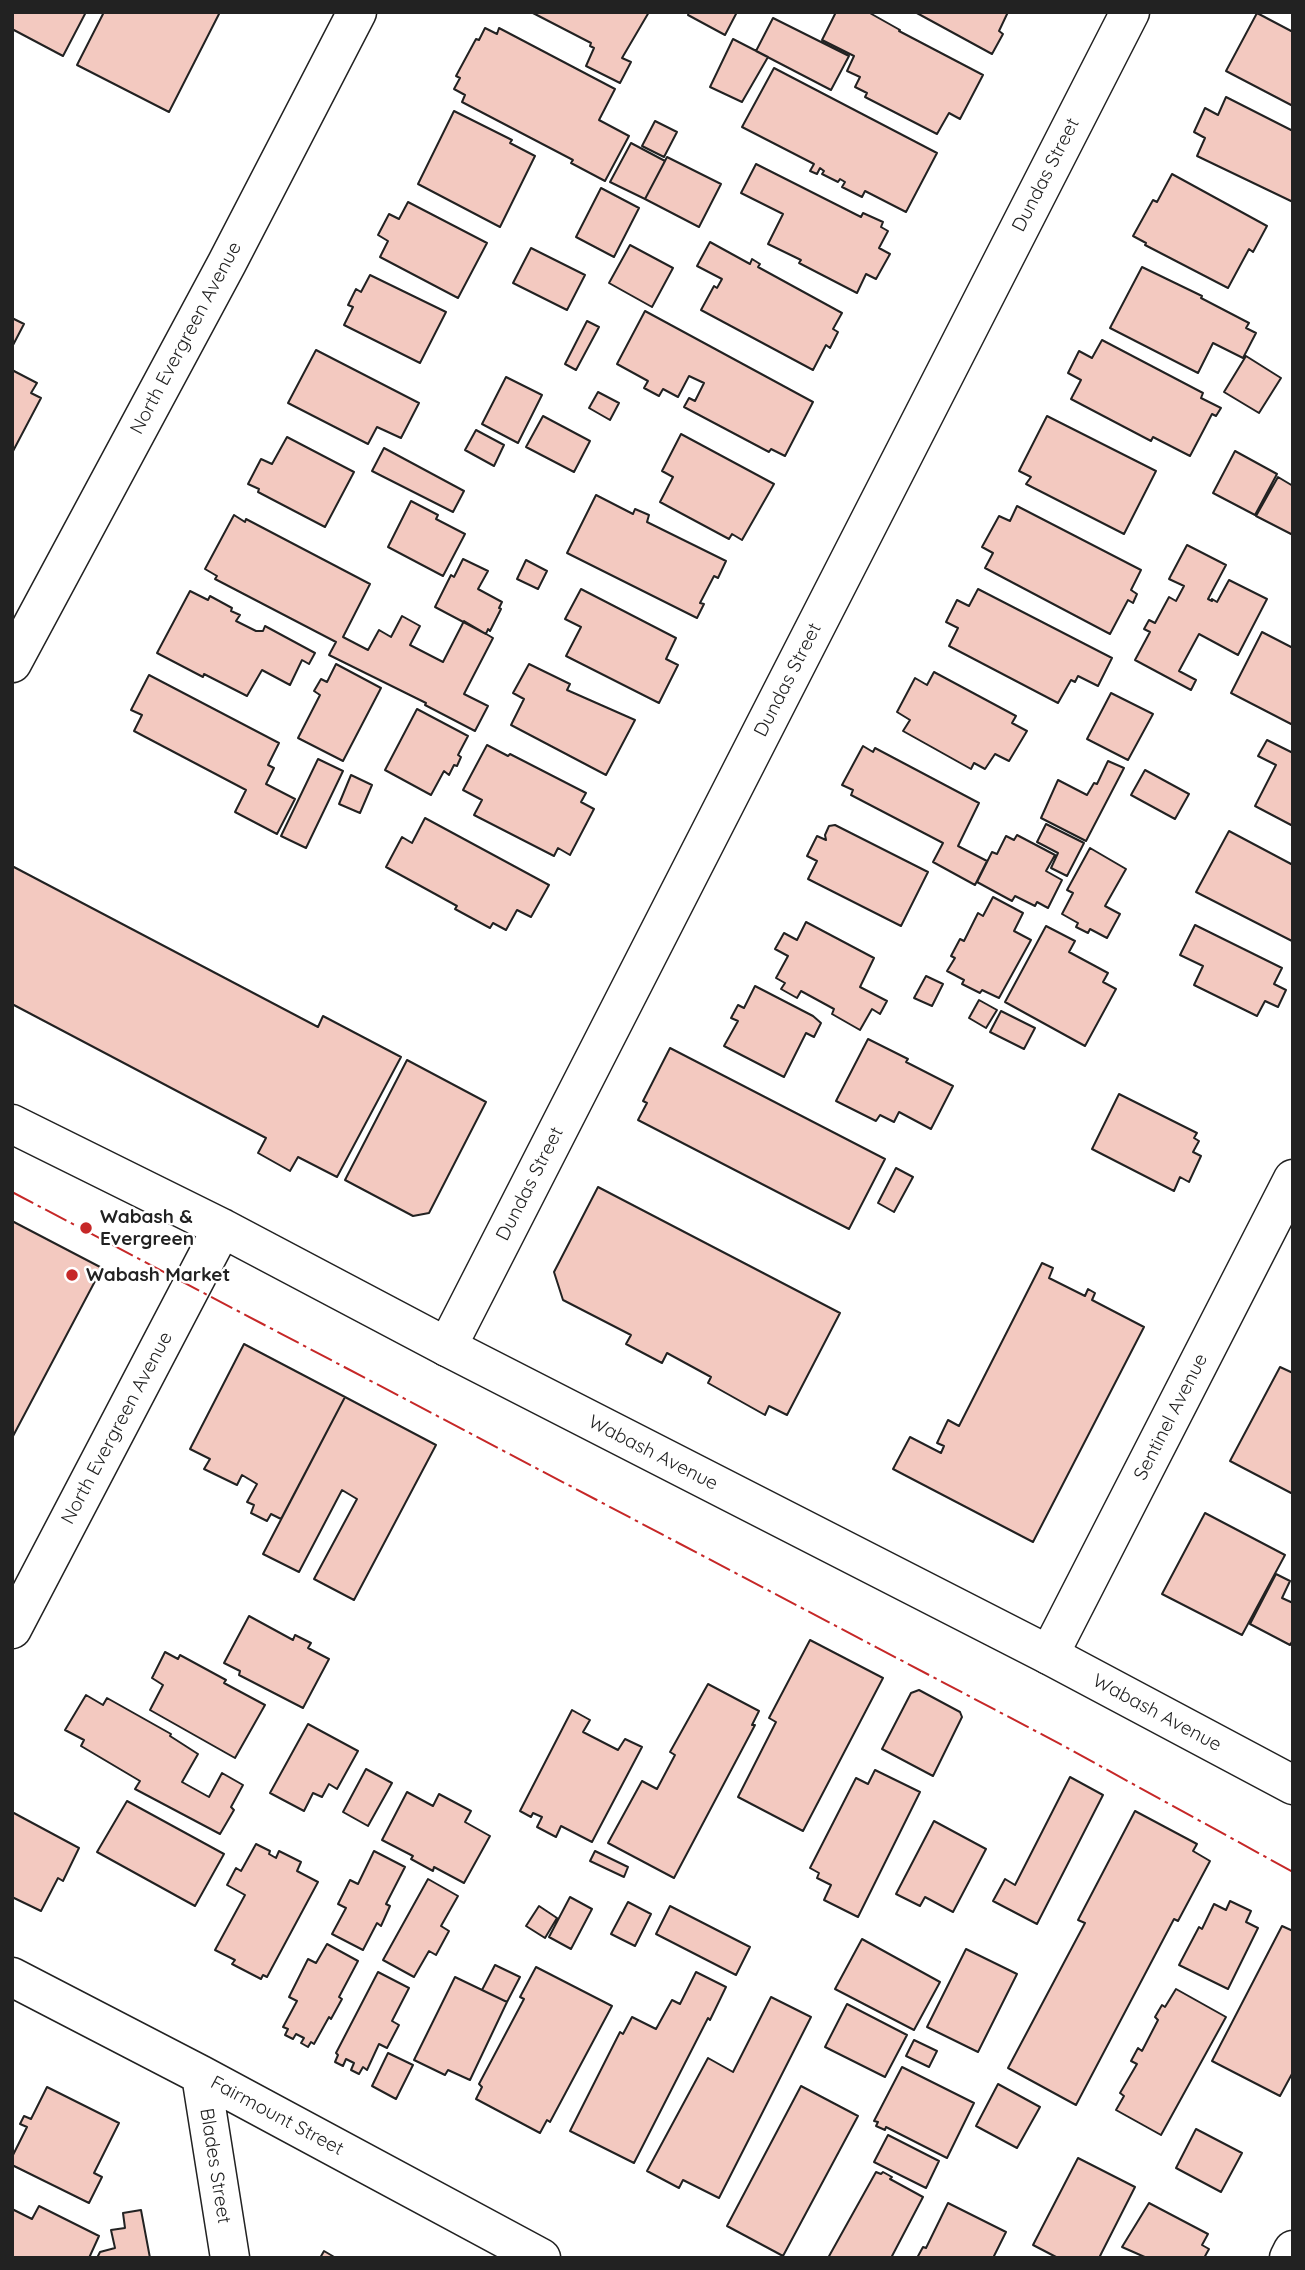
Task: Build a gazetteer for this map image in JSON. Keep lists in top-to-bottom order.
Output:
{
  "streets": {
    "street": [
      "Dundas Street",
      "North Evergreen Avenue",
      "Sentinel Avenue",
      "Wabash Avenue",
      "Fairmount Street",
      "Blades Street"
    ]
  },
  "crossings": [
    ["Dundas Street", "Wabash Avenue"],
    ["North Evergreen Avenue", "Wabash Avenue"],
    ["Sentinel Avenue", "Wabash Avenue"],
    ["Fairmount Street", "Blades Street"]
  ],
  "places": ["Wabash & Evergreen", "Wabash Market"]
}
